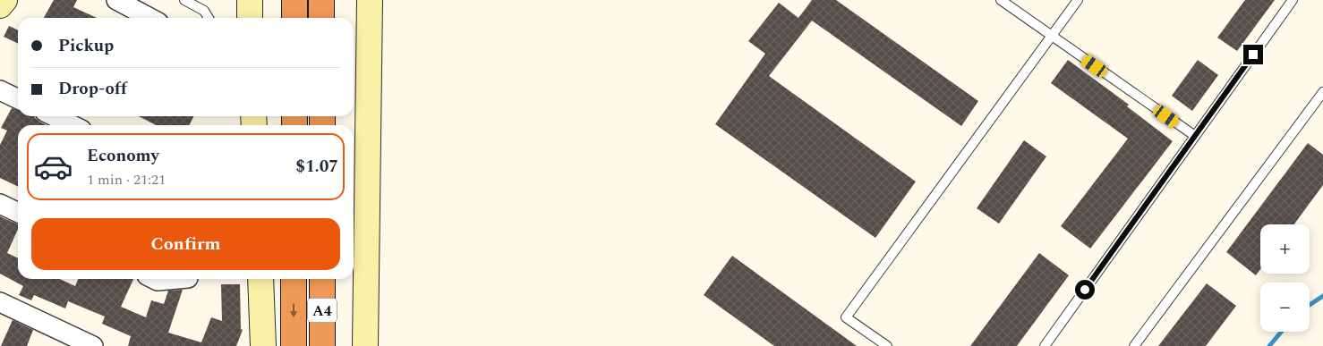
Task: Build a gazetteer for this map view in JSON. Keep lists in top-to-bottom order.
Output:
{
  "streets": {
    "highway": ["A4"]
  },
  "page": {
    "banner": ["Pickup", "Drop-off"],
    "list": [
      {
        "name": "Economy",
        "note": "1 min · 21:21",
        "value": "$1.07"
      }
    ],
    "buttons": "Confirm",
    "map_buttons": ["+", "−"]
  }
}
